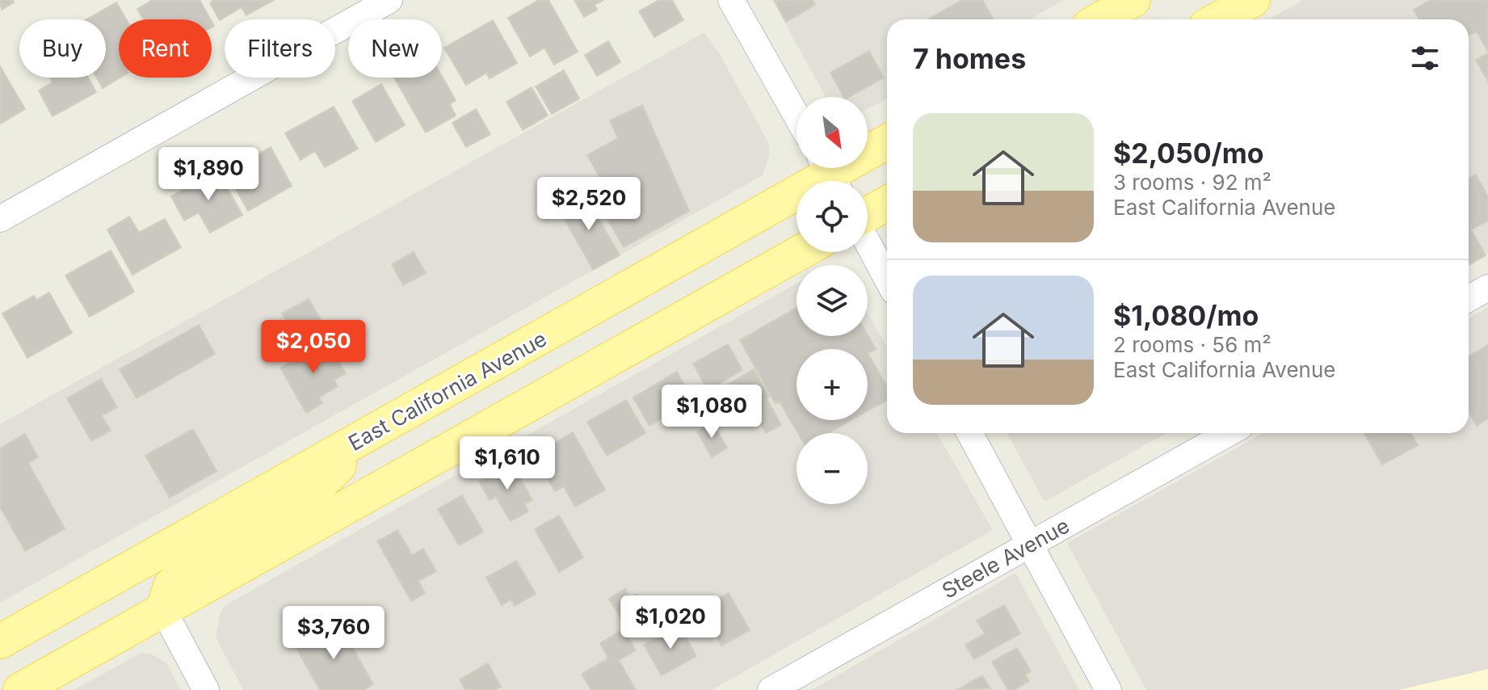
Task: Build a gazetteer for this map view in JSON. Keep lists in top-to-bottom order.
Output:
{
  "streets": {
    "main road": ["East California Avenue"],
    "street": ["Steele Avenue"]
  },
  "north": "bottom right",
  "page": {
    "chip": [
      "Buy",
      "Rent",
      "Filters",
      "New"
    ],
    "heading": "7 homes",
    "map_buttons": ["+", "−"],
    "list": [
      {
        "name": "$2,050/mo",
        "note": "3 rooms · 92 m² · East California Avenue"
      },
      {
        "name": "$1,080/mo",
        "note": "2 rooms · 56 m² · East California Avenue"
      }
    ],
    "price": [
      "$1,890",
      "$2,520",
      "$2,050",
      "$1,080",
      "$1,610",
      "$1,020",
      "$3,760"
    ]
  }
}
